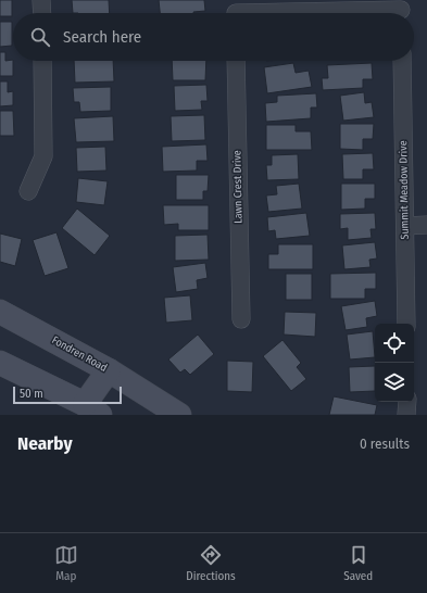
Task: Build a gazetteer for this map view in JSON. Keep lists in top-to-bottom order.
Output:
{
  "streets": {
    "main road": ["Fondren Road"],
    "street": ["Lawn Crest Drive", "Summit Meadow Drive"]
  },
  "scale_bar": "50 m",
  "page": {
    "search": "Search here",
    "scale": "50 m",
    "heading": ["Nearby", "0 results"],
    "nav": ["Map", "Directions", "Saved"]
  }
}
